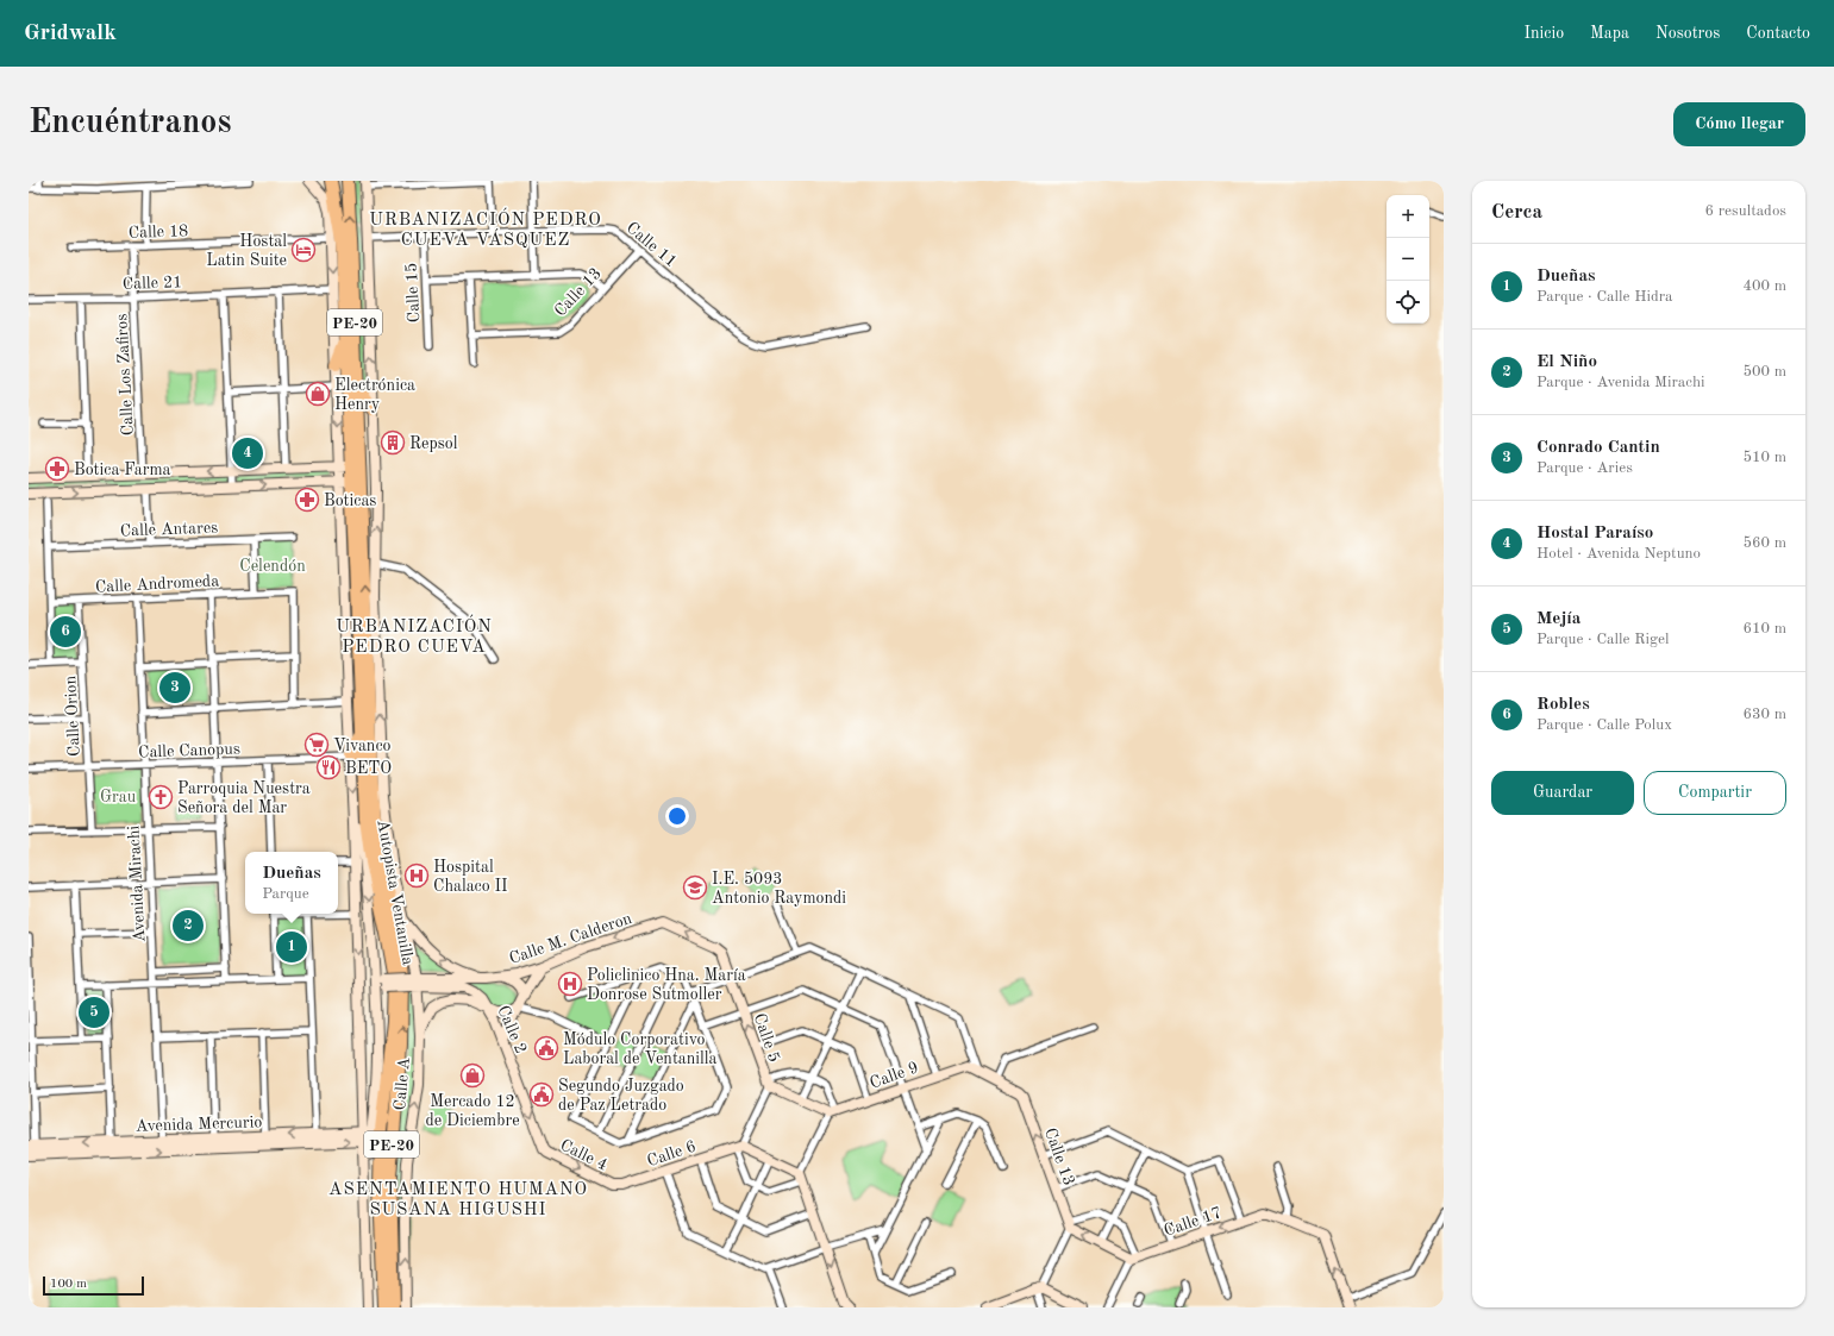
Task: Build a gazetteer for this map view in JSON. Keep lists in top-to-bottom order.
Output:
{
  "streets": {
    "highway": ["PE-20", "Autopista Ventanilla"],
    "street": [
      "Calle 18",
      "Calle 11",
      "Calle 21",
      "Calle 13",
      "Calle 15",
      "Calle Los Zafiros",
      "Calle Antares",
      "Calle Andromeda",
      "Calle Orion",
      "Calle Canopus",
      "Avenida Mirachi",
      "Calle M. Calderon",
      "Calle 2",
      "Calle 5",
      "Calle 9",
      "Calle A",
      "Avenida Mercurio",
      "Calle 6",
      "Calle 4",
      "Calle 17"
    ]
  },
  "crossings": [
    ["Calle 18", "Calle Los Zafiros"],
    ["Calle 18", "Autopista Ventanilla"],
    ["Calle 11", "Calle 13"],
    ["Calle 11", "Calle 15"],
    ["Calle 11", "Autopista Ventanilla"],
    ["Calle 21", "Calle Los Zafiros"],
    ["Calle 21", "Autopista Ventanilla"],
    ["PE-20", "Autopista Ventanilla"],
    ["PE-20", "Calle M. Calderon"],
    ["PE-20", "Calle 2"],
    ["PE-20", "Calle A"],
    ["Calle Andromeda", "Calle Orion"],
    ["Calle Andromeda", "Avenida Mirachi"],
    ["Calle Orion", "Calle Canopus"],
    ["Calle Canopus", "Avenida Mirachi"],
    ["Calle Canopus", "Autopista Ventanilla"],
    ["Avenida Mirachi", "Avenida Mercurio"],
    ["Autopista Ventanilla", "Calle M. Calderon"],
    ["Autopista Ventanilla", "Calle 2"],
    ["Autopista Ventanilla", "Calle A"],
    ["Autopista Ventanilla", "Avenida Mercurio"],
    ["Calle M. Calderon", "Calle 2"],
    ["Calle M. Calderon", "Calle 5"],
    ["Calle M. Calderon", "Calle A"],
    ["Calle 2", "Calle A"],
    ["Calle 2", "Calle 4"],
    ["Calle 6", "Calle 4"]
  ],
  "one_way": ["Calle 2"],
  "districts": ["URBANIZACIÓN PEDRO CUEVA VÁSQUEZ", "URBANIZACIÓN PEDRO CUEVA", "ASENTAMIENTO HUMANO SUSANA HIGUSHI"],
  "parks": ["Celendón", "Grau"],
  "places": {
    "hotel": ["Hostal Latin Suite"],
    "shop": ["Electrónica Henry", "Mercado 12 de Diciembre"],
    "building": ["Repsol"],
    "pharmacy": ["Botica Farma", "Boticas"],
    "supermarket": ["Vivanco"],
    "restaurant": ["BETO"],
    "church": ["Parroquia Nuestra Señora del Mar"],
    "hospital": ["Hospital Chalaco II", "Policlinico Hna. María Donrose Sutmoller"],
    "school or university": ["I.E. 5093 Antonio Raymondi"],
    "public building": ["Módulo Corporativo Laboral de Ventanilla", "Segundo Juzgado de Paz Letrado"]
  },
  "scale_bar": "100 m",
  "page": {
    "header": "Gridwalk",
    "nav": [
      "Inicio",
      "Mapa",
      "Nosotros",
      "Contacto"
    ],
    "buttons": [
      "Cómo llegar",
      ["Guardar", "Compartir"]
    ],
    "title": "Encuéntranos",
    "heading": ["Cerca", "6 resultados"],
    "map_buttons": ["+", "−"],
    "list": [
      {
        "mark": "1",
        "name": "Dueñas",
        "note": "Parque · Calle Hidra",
        "value": "400 m"
      },
      {
        "mark": "2",
        "name": "El Niño",
        "note": "Parque · Avenida Mirachi",
        "value": "500 m"
      },
      {
        "mark": "3",
        "name": "Conrado Cantin",
        "note": "Parque · Aries",
        "value": "510 m"
      },
      {
        "mark": "4",
        "name": "Hostal Paraíso",
        "note": "Hotel · Avenida Neptuno",
        "value": "560 m"
      },
      {
        "mark": "5",
        "name": "Mejía",
        "note": "Parque · Calle Rigel",
        "value": "610 m"
      },
      {
        "mark": "6",
        "name": "Robles",
        "note": "Parque · Calle Polux",
        "value": "630 m"
      }
    ],
    "pins": [
      "4",
      "6",
      "3",
      "2",
      "1",
      "5"
    ],
    "popup": ["Dueñas", "Parque"],
    "scale": "100 m"
  }
}
